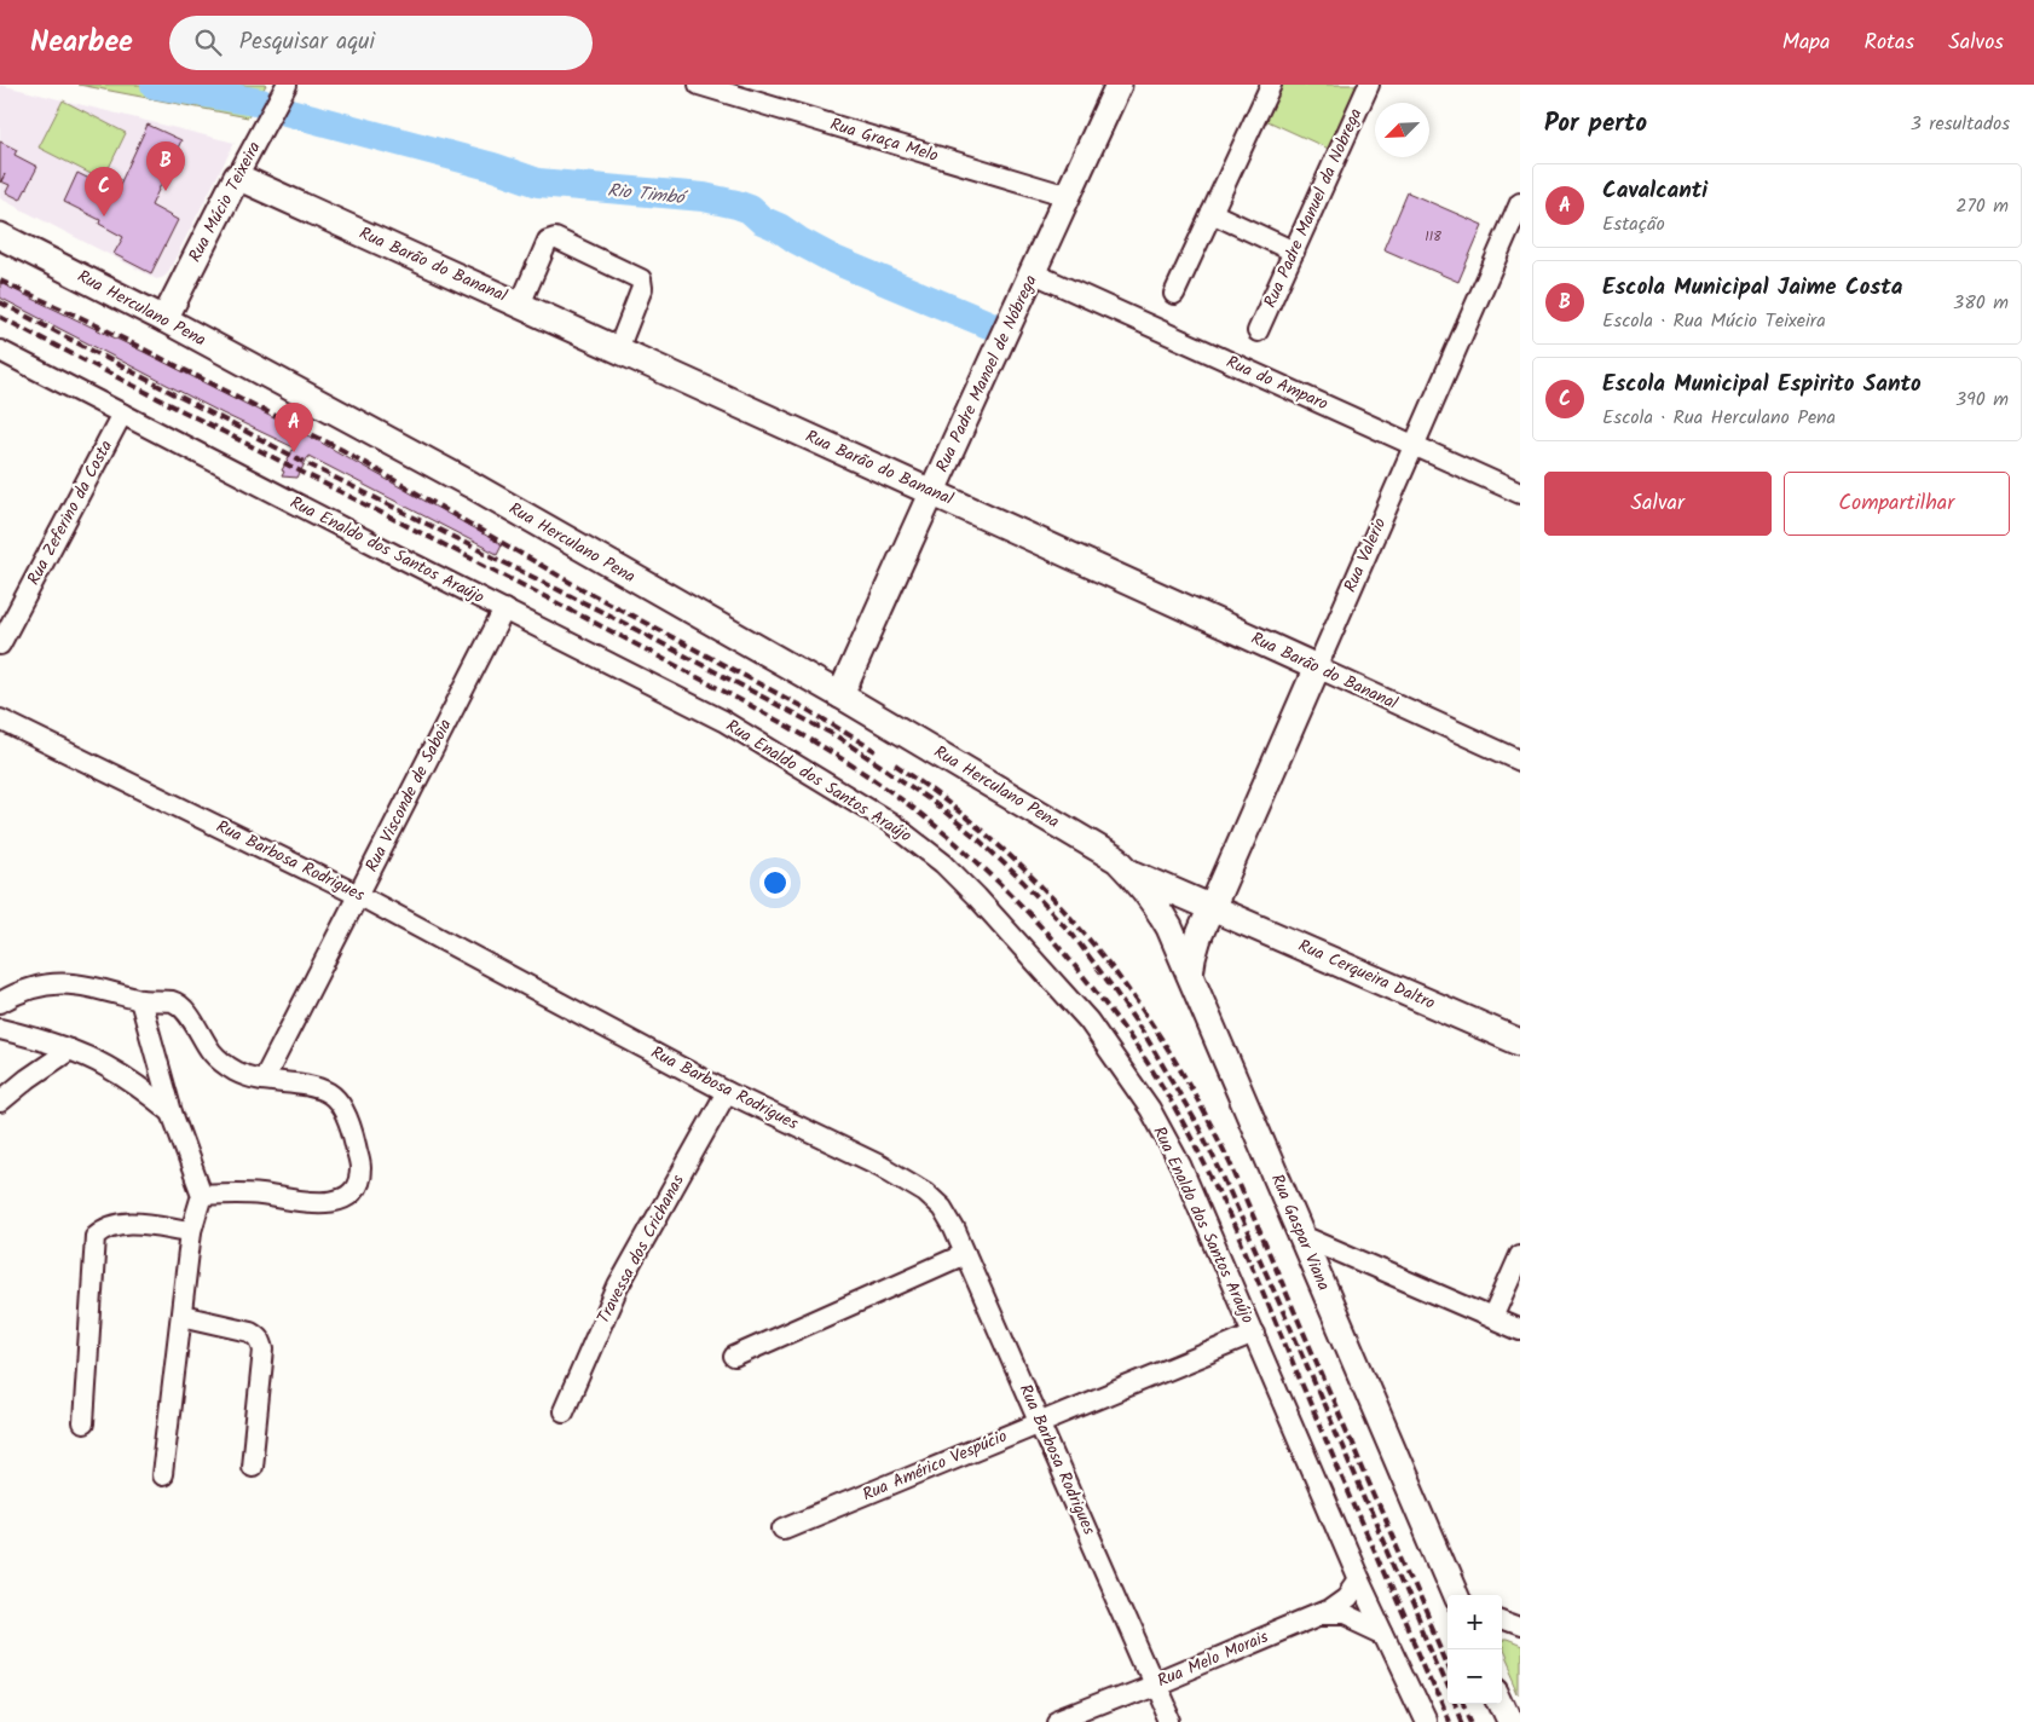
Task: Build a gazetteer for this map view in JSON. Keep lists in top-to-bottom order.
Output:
{
  "streets": {
    "main road": [
      "Rua Múcio Teixeira",
      "Rua Barão do Bananal",
      "Rua Herculano Pena",
      "Rua Padre Manoel de Nóbrega",
      "Rua Valerio",
      "Rua Cerqueira Daltro",
      "Rua Gaspar Viana"
    ],
    "street": [
      "Rua Graça Melo",
      "Rua Padre Manuel da Nobrega",
      "Rua do Amparo",
      "Rua Zeferino da Costa",
      "Rua Enaldo dos Santos Araújo",
      "Rua Visconde de Saboia",
      "Rua Barbosa Rodrigues",
      "Travessa dos Crichanas",
      "Rua Américo Vespúcio",
      "Rua Melo Morais"
    ]
  },
  "crossings": [
    ["Rua Graça Melo", "Rua Padre Manoel de Nóbrega"],
    ["Rua Múcio Teixeira", "Rua Barão do Bananal"],
    ["Rua Múcio Teixeira", "Rua Herculano Pena"],
    ["Rua Barão do Bananal", "Rua Padre Manoel de Nóbrega"],
    ["Rua Barão do Bananal", "Rua Valerio"],
    ["Rua Herculano Pena", "Rua Padre Manoel de Nóbrega"],
    ["Rua Herculano Pena", "Rua Cerqueira Daltro"],
    ["Rua Herculano Pena", "Rua Gaspar Viana"],
    ["Rua Padre Manoel de Nóbrega", "Rua do Amparo"],
    ["Rua do Amparo", "Rua Valerio"],
    ["Rua Zeferino da Costa", "Rua Enaldo dos Santos Araújo"],
    ["Rua Enaldo dos Santos Araújo", "Rua Visconde de Saboia"],
    ["Rua Enaldo dos Santos Araújo", "Rua Américo Vespúcio"],
    ["Rua Enaldo dos Santos Araújo", "Rua Melo Morais"],
    ["Rua Valerio", "Rua Cerqueira Daltro"],
    ["Rua Visconde de Saboia", "Rua Barbosa Rodrigues"],
    ["Rua Barbosa Rodrigues", "Travessa dos Crichanas"],
    ["Rua Barbosa Rodrigues", "Rua Américo Vespúcio"],
    ["Rua Barbosa Rodrigues", "Rua Melo Morais"],
    ["Rua Cerqueira Daltro", "Rua Gaspar Viana"]
  ],
  "water": ["Rio Timbó"],
  "house_numbers": ["118"],
  "north": "bottom left",
  "page": {
    "header": "Nearbee",
    "search": "Pesquisar aqui",
    "nav": ["Mapa", "Rotas", "Salvos"],
    "heading": ["Por perto", "3 resultados"],
    "pins": ["B", "C", "A"],
    "list": [
      {
        "mark": "A",
        "name": "Cavalcanti",
        "note": "Estação",
        "value": "270 m"
      },
      {
        "mark": "B",
        "name": "Escola Municipal Jaime Costa",
        "note": "Escola · Rua Múcio Teixeira",
        "value": "380 m"
      },
      {
        "mark": "C",
        "name": "Escola Municipal Espirito Santo",
        "note": "Escola · Rua Herculano Pena",
        "value": "390 m"
      }
    ],
    "buttons": ["Salvar", "Compartilhar"],
    "map_buttons": ["+", "−"]
  }
}
